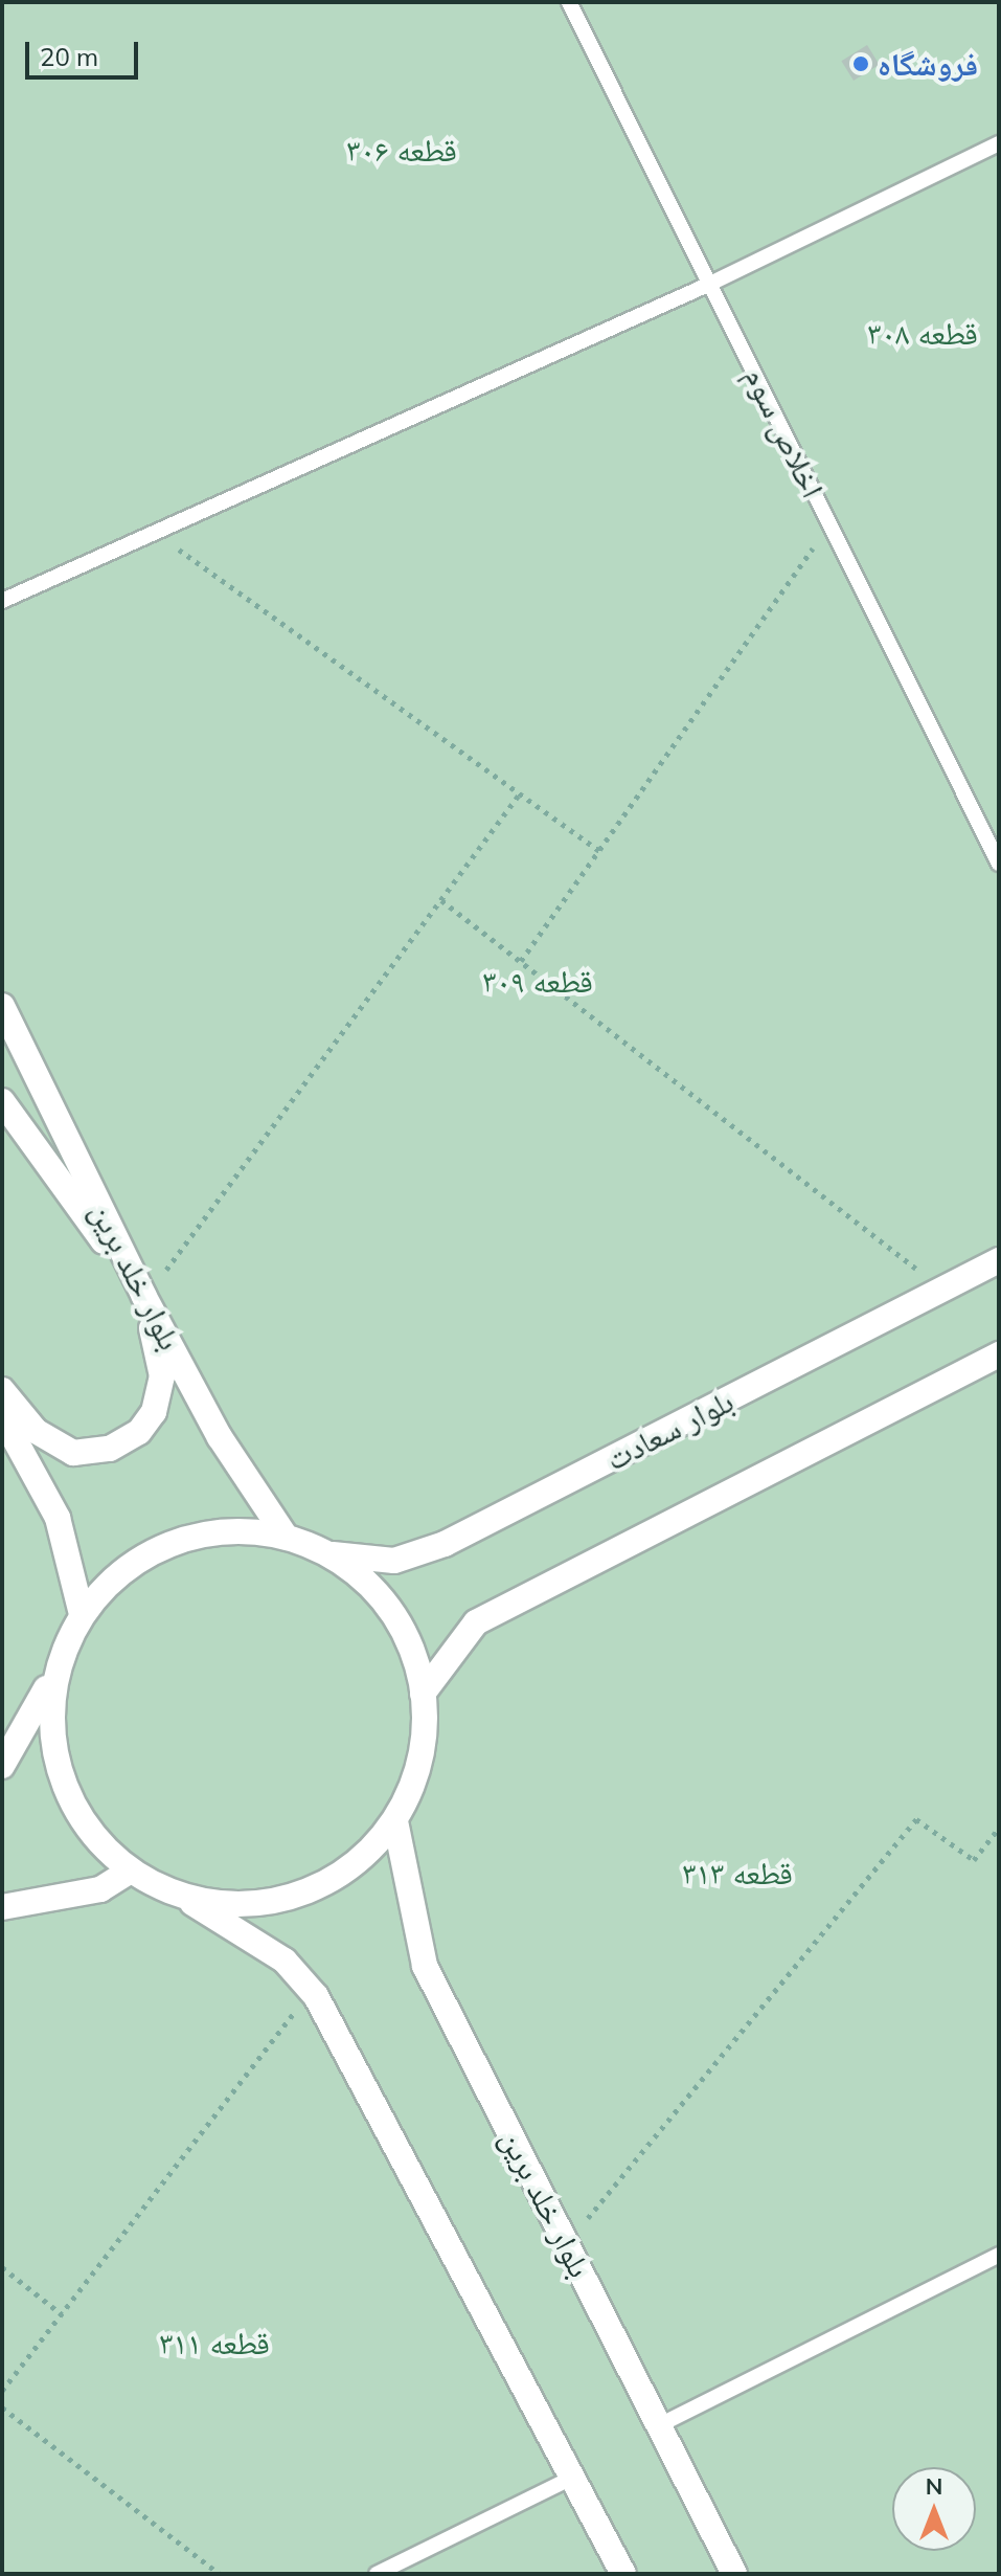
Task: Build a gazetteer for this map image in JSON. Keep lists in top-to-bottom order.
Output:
{
  "streets": {
    "street": ["بلوار خلد برین", "بلوار سعادت"],
    "lane": ["اخلاص سوم"]
  },
  "parks": [
    "قطعه ۳۰۶",
    "قطعه ۳۰۸",
    "قطعه ۳۰۹",
    "قطعه ۳۱۳",
    "قطعه ۳۱۱"
  ],
  "places": ["فروشگاه"],
  "scale_bar": "20 m",
  "north": "top"
}
